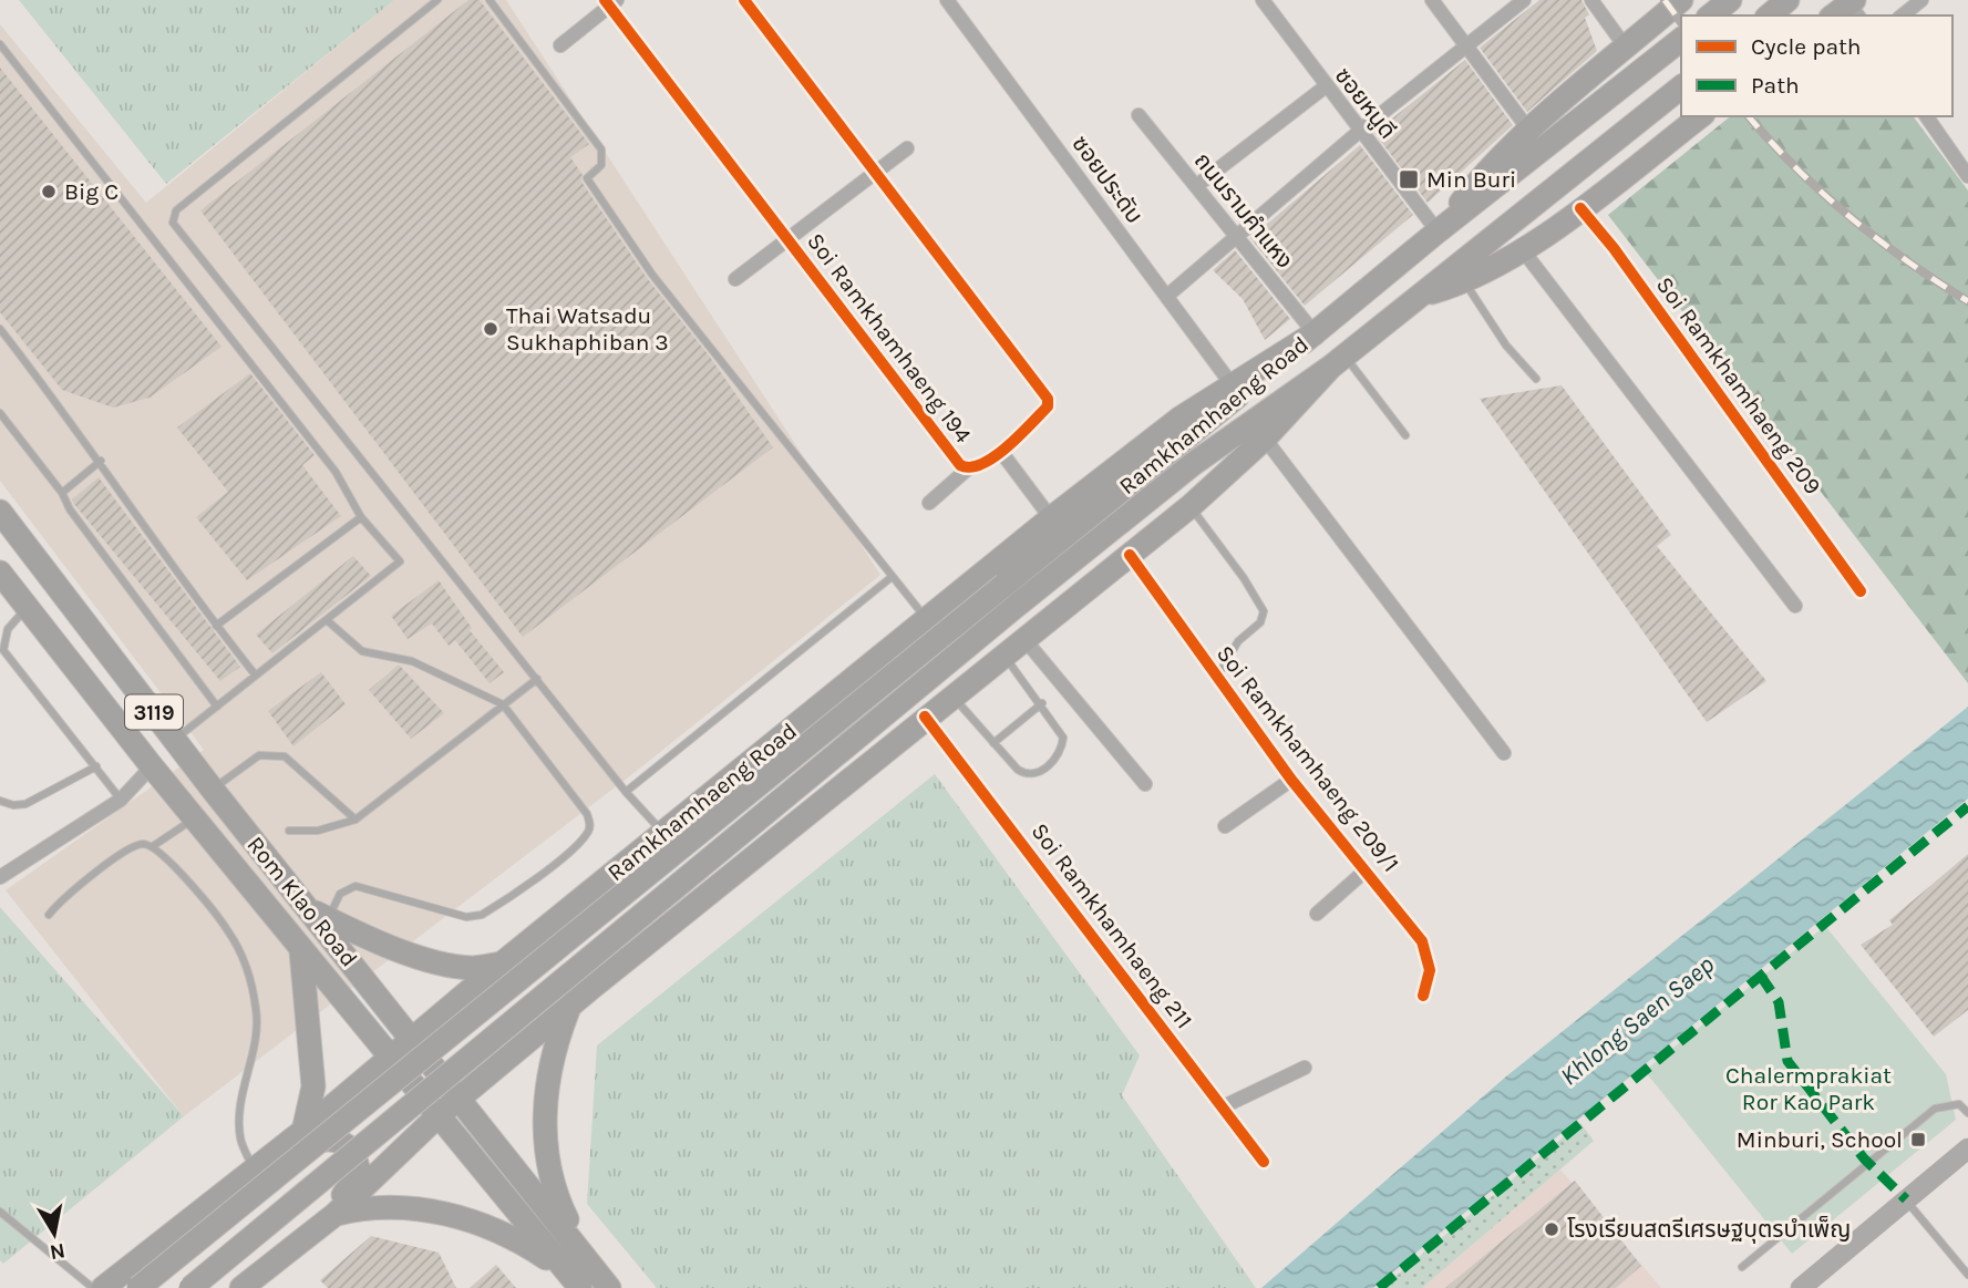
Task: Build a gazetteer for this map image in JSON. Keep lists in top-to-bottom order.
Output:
{
  "streets": {
    "main road": ["Ramkhamhaeng Road", "3119", "Rom Klao Road"],
    "street": [
      "ซอยหนูดี",
      "ซอยประดับ",
      "ถนนรามคำแหง",
      "Soi Ramkhamhaeng 194",
      "Soi Ramkhamhaeng 209",
      "Soi Ramkhamhaeng 209/1",
      "Soi Ramkhamhaeng 211"
    ]
  },
  "crossings": [
    ["ซอยหนูดี", "Ramkhamhaeng Road"],
    ["ซอยประดับ", "Ramkhamhaeng Road"],
    ["ถนนรามคำแหง", "Ramkhamhaeng Road"],
    ["Soi Ramkhamhaeng 194", "Ramkhamhaeng Road"],
    ["Ramkhamhaeng Road", "Soi Ramkhamhaeng 209/1"],
    ["Ramkhamhaeng Road", "Rom Klao Road"],
    ["Ramkhamhaeng Road", "Soi Ramkhamhaeng 211"]
  ],
  "water": ["Khlong Saen Saep"],
  "parks": ["Chalermprakiat Ror Kao Park"],
  "places": {
    "transit": ["Min Buri", "Minburi, School"],
    "other": ["Big C", "Thai Watsadu Sukhaphiban 3", "โรงเรียนสตรีเศรษฐบุตรบำเพ็ญ"]
  },
  "legend": ["Cycle path", "Path"],
  "north": "bottom"
}
